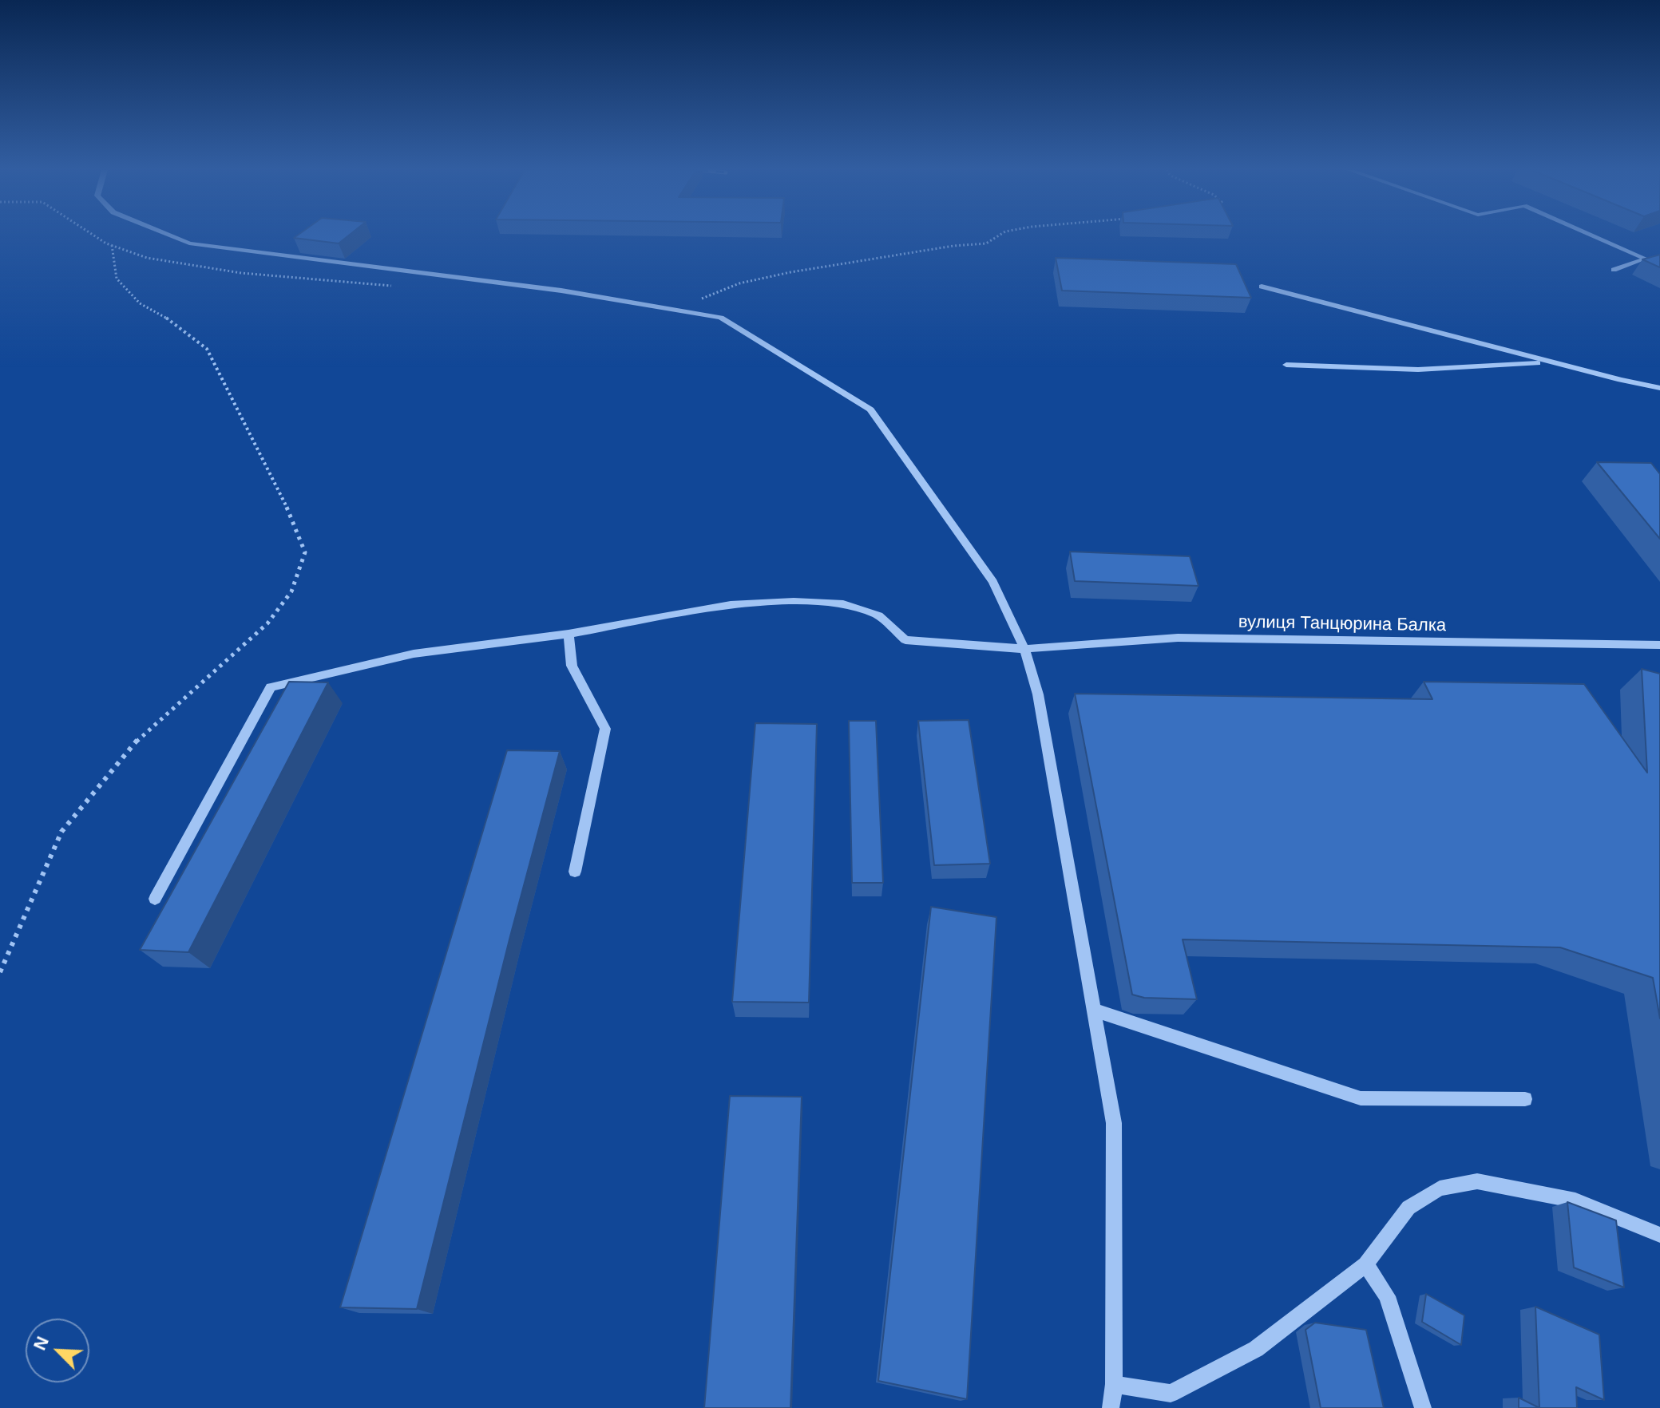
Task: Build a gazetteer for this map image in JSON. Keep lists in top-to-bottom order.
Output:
{
  "streets": {
    "street": ["вулиця Танцюрина Балка"]
  },
  "north": "top left"
}
